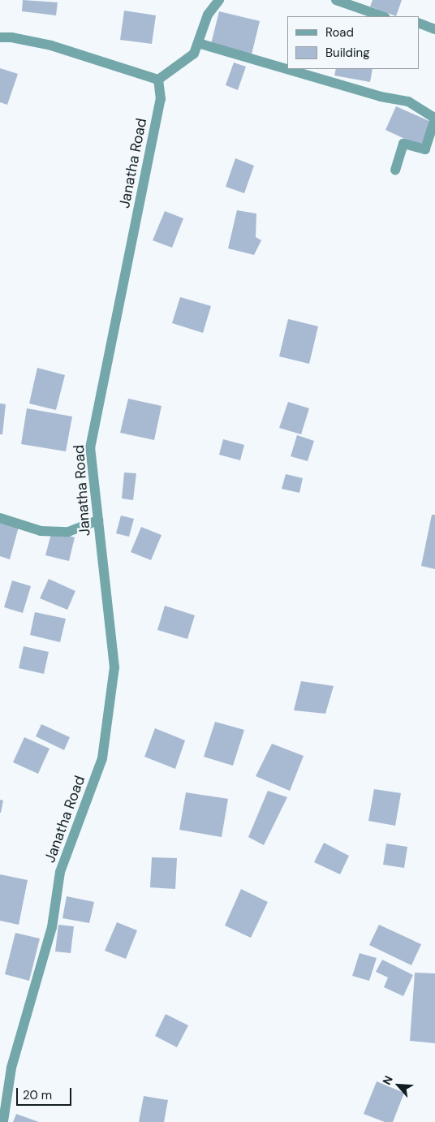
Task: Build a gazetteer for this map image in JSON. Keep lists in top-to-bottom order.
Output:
{
  "streets": {
    "street": ["Janatha Road"]
  },
  "legend": ["Road", "Building"],
  "scale_bar": "20 m",
  "north": "top left"
}
